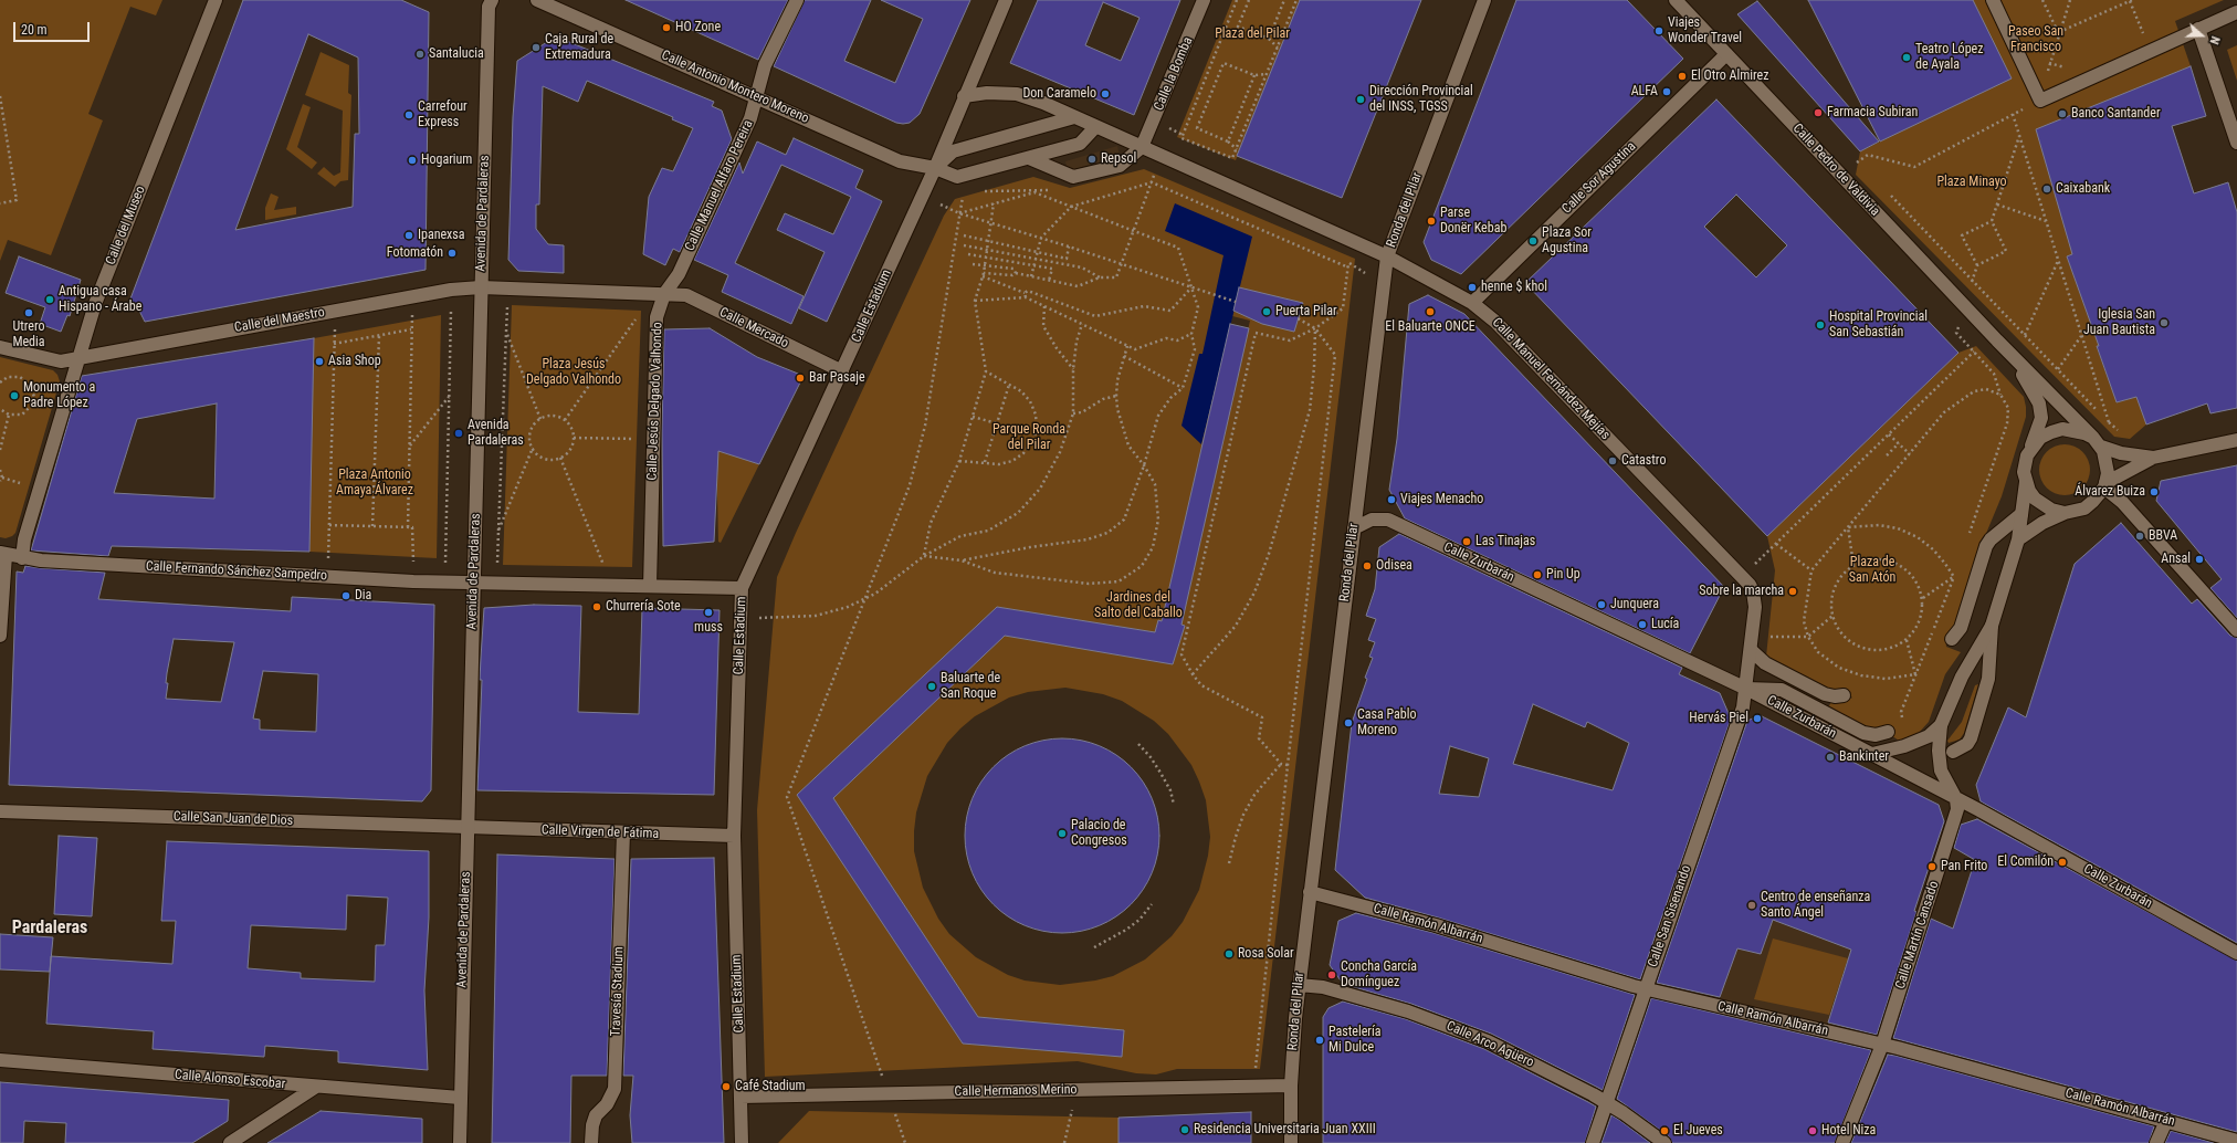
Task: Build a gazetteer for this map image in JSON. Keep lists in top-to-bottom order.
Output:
{
  "streets": {
    "street": [
      "Calle la Bomba",
      "Calle Antonio Montero Moreno",
      "Calle Pedro de Valdivia",
      "Calle Sor Agustina",
      "Calle Manuel Alfaro Pereira",
      "Ronda del Pilar",
      "Avenida de Pardaleras",
      "Calle del Museo",
      "Calle Estadium",
      "Calle del Maestro",
      "Calle Mercado",
      "Calle Manuel Fernández Mejías",
      "Calle Jesús Delgado Valhondo",
      "Calle Zurbarán",
      "Calle Fernando Sánchez Sampedro",
      "Calle San Juan de Dios",
      "Calle Virgen de Fátima",
      "Calle San Sisenando",
      "Calle Ramón Albarrán",
      "Calle Martín Cansado",
      "Travesía Stadium",
      "Calle Arco Agüero",
      "Calle Alonso Escobar",
      "Calle Hermanos Merino"
    ]
  },
  "crossings": [
    ["Calle Antonio Montero Moreno", "Calle Manuel Alfaro Pereira"],
    ["Calle Antonio Montero Moreno", "Calle Estadium"],
    ["Calle Pedro de Valdivia", "Calle Sor Agustina"],
    ["Calle Sor Agustina", "Calle Manuel Fernández Mejías"],
    ["Calle Manuel Alfaro Pereira", "Calle Mercado"],
    ["Calle Manuel Alfaro Pereira", "Calle Jesús Delgado Valhondo"],
    ["Ronda del Pilar", "Calle Manuel Fernández Mejías"],
    ["Ronda del Pilar", "Calle Zurbarán"],
    ["Ronda del Pilar", "Calle Ramón Albarrán"],
    ["Ronda del Pilar", "Calle Arco Agüero"],
    ["Ronda del Pilar", "Calle Hermanos Merino"],
    ["Avenida de Pardaleras", "Calle del Maestro"],
    ["Avenida de Pardaleras", "Calle Fernando Sánchez Sampedro"],
    ["Avenida de Pardaleras", "Calle San Juan de Dios"],
    ["Avenida de Pardaleras", "Calle Virgen de Fátima"],
    ["Avenida de Pardaleras", "Calle Alonso Escobar"],
    ["Calle del Museo", "Calle del Maestro"],
    ["Calle del Museo", "Calle Fernando Sánchez Sampedro"],
    ["Calle Estadium", "Calle Mercado"],
    ["Calle Estadium", "Calle Virgen de Fátima"],
    ["Calle Estadium", "Calle Hermanos Merino"],
    ["Calle Mercado", "Calle Jesús Delgado Valhondo"],
    ["Calle Manuel Fernández Mejías", "Calle Zurbarán"],
    ["Calle Manuel Fernández Mejías", "Calle San Sisenando"],
    ["Calle Zurbarán", "Calle San Sisenando"],
    ["Calle Zurbarán", "Calle Martín Cansado"],
    ["Calle San Juan de Dios", "Calle Virgen de Fátima"],
    ["Calle Virgen de Fátima", "Travesía Stadium"],
    ["Calle San Sisenando", "Calle Ramón Albarrán"],
    ["Calle San Sisenando", "Calle Arco Agüero"],
    ["Calle Ramón Albarrán", "Calle Martín Cansado"]
  ],
  "districts": ["Pardaleras"],
  "parks": [
    "Paseo San Francisco",
    "Plaza del Pilar",
    "Plaza Minayo",
    "Plaza Jesús Delgado Valhondo",
    "Parque Ronda del Pilar",
    "Plaza Antonio Amaya Álvarez",
    "Plaza de San Atón",
    "Jardines del Salto del Caballo"
  ],
  "places": [
    "HO Zone",
    "Viajes Wonder Travel",
    "Caja Rural de Extremadura",
    "Santalucia",
    "Teatro López de Ayala",
    "El Otro Almirez",
    "ALFA",
    "Don Caramelo",
    "Dirección Provincial del INSS, TGSS",
    "Farmacia Subiran",
    "Banco Santander",
    "Carrefour Express",
    "Repsol",
    "Hogarium",
    "Caixabank",
    "Parse Donër Kebab",
    "Ipanexsa",
    "Plaza Sor Agustina",
    "Fotomatón",
    "henne $ khol",
    "Antigua casa Hispano - Árabe",
    "Puerta Pilar",
    "El Baluarte ONCE",
    "Utrero Media",
    "Iglesia San Juan Bautista",
    "Hospital Provincial San Sebastián",
    "Asia Shop",
    "Bar Pasaje",
    "Monumento a Padre López",
    "Avenida Pardaleras",
    "Catastro",
    "Álvarez Buiza",
    "Viajes Menacho",
    "BBVA",
    "Las Tinajas",
    "Ansal",
    "Odisea",
    "Pin Up",
    "Sobre la marcha",
    "Dia",
    "Junquera",
    "Churrería Sote",
    "muss",
    "Lucía",
    "Baluarte de San Roque",
    "Hervás Piel",
    "Casa Pablo Moreno",
    "Bankinter",
    "Palacio de Congresos",
    "El Comilón",
    "Pan Frito",
    "Centro de enseñanza Santo Ángel",
    "Rosa Solar",
    "Concha García Domínguez",
    "Pastelería Mi Dulce",
    "Café Stadium",
    "Residencia Universitaria Juan XXIII",
    "El Jueves",
    "Hotel Niza"
  ],
  "scale_bar": "20 m",
  "north": "right"
}
